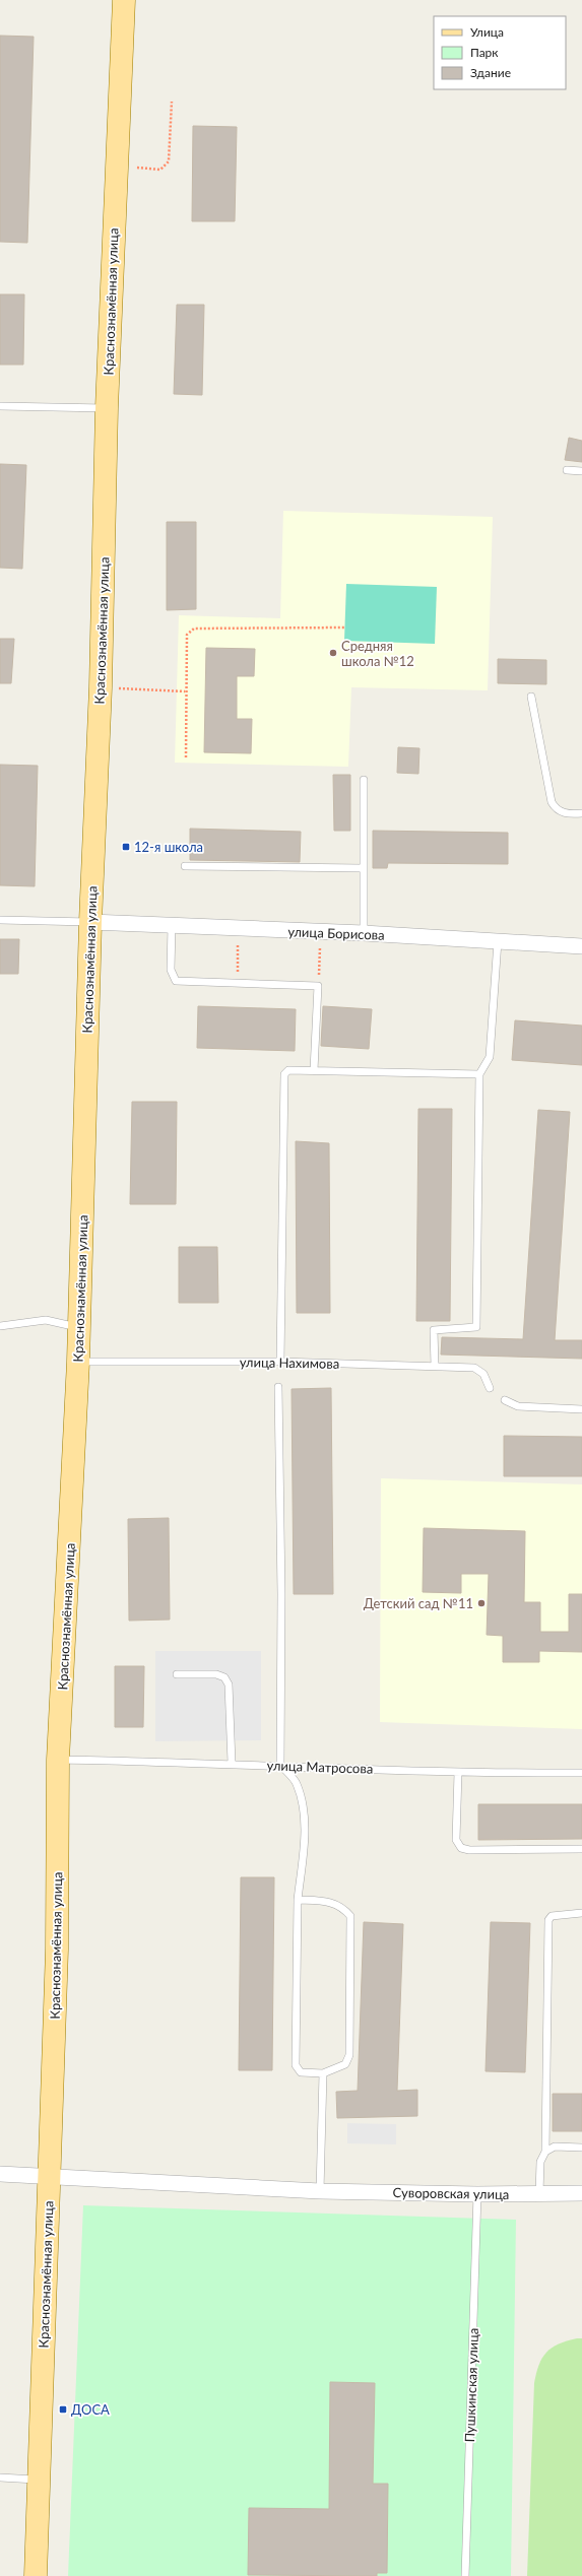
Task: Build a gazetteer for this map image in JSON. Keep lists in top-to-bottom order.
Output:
{
  "streets": {
    "main road": ["Краснознамённая улица"],
    "street": ["улица Борисова", "Суворовская улица"],
    "lane": ["улица Нахимова", "улица Матросова", "Пушкинская улица"]
  },
  "crossings": [
    ["Краснознамённая улица", "улица Борисова"],
    ["Краснознамённая улица", "улица Нахимова"],
    ["Краснознамённая улица", "улица Матросова"],
    ["Краснознамённая улица", "Суворовская улица"],
    ["Суворовская улица", "Пушкинская улица"]
  ],
  "places": {
    "other": ["Средняя школа №12", "Детский сад №11"],
    "transit": ["12-я школа", "ДОСА"]
  },
  "legend": ["Улица", "Парк", "Здание"]
}
